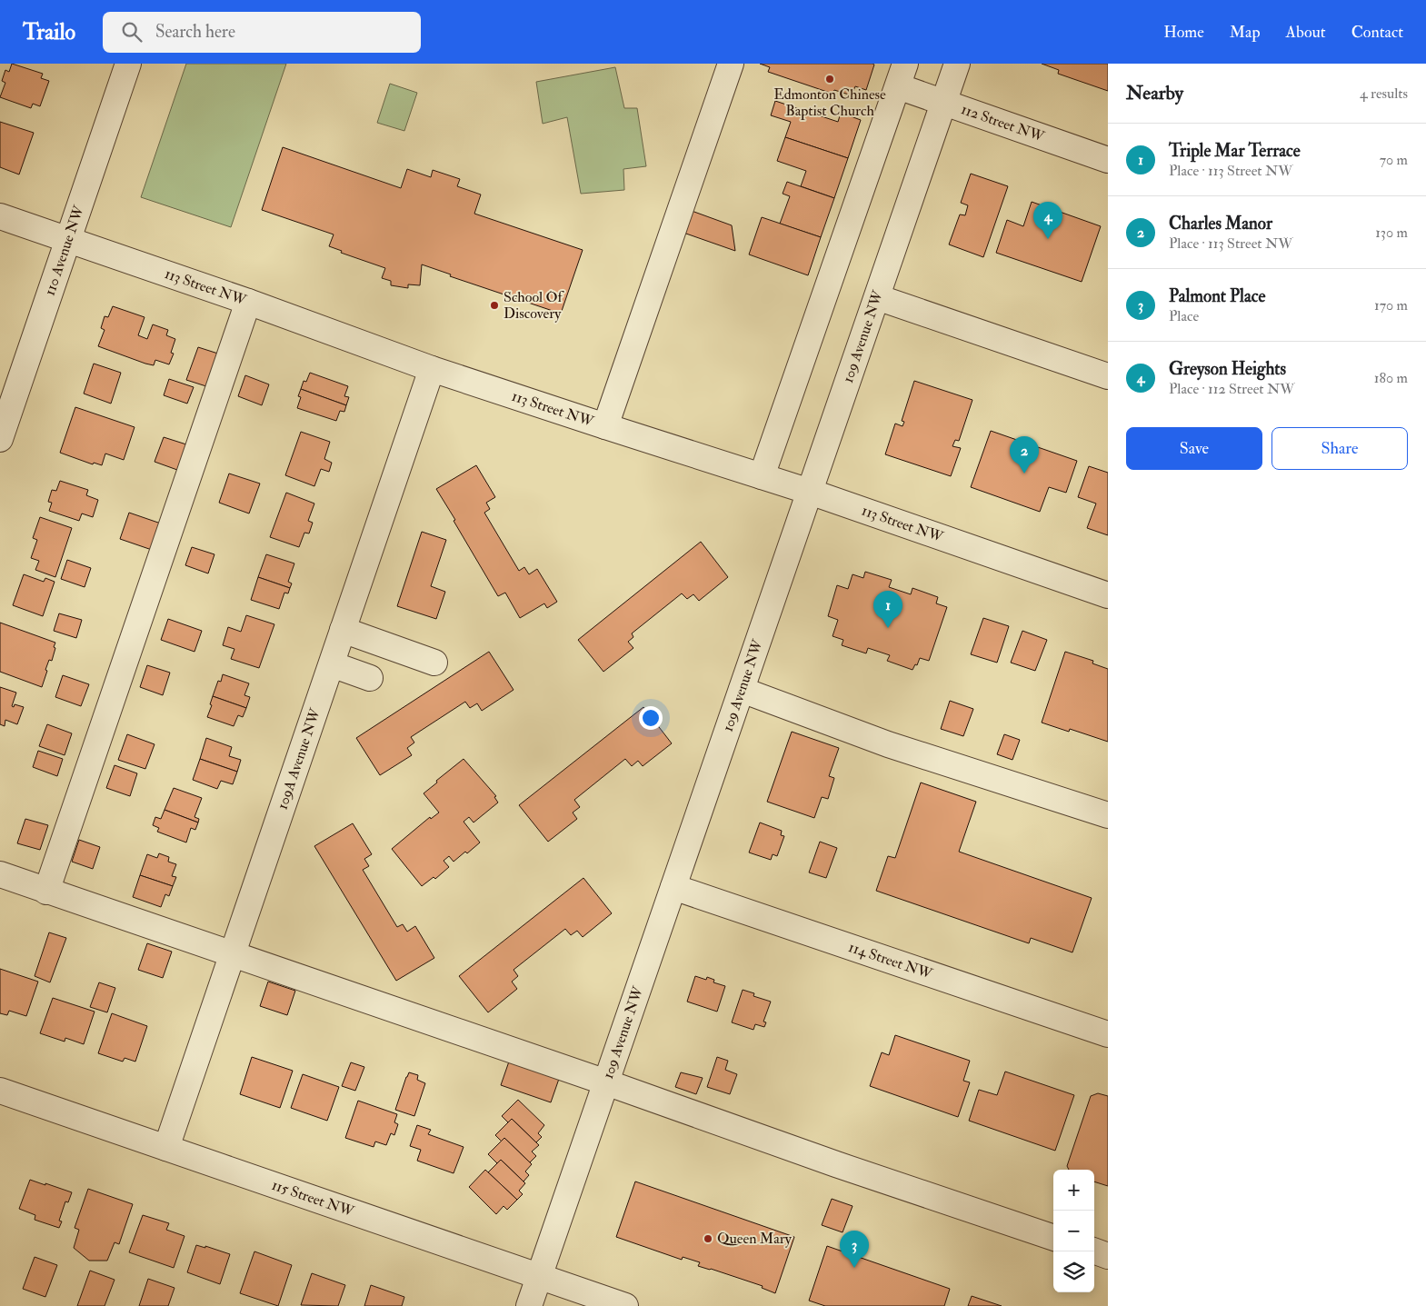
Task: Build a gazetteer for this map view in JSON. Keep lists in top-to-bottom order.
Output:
{
  "streets": {
    "street": [
      "112 Street NW",
      "110 Avenue NW",
      "113 Street NW",
      "109 Avenue NW",
      "109A Avenue NW",
      "114 Street NW",
      "115 Street NW"
    ]
  },
  "crossings": [
    ["112 Street NW", "109 Avenue NW"],
    ["110 Avenue NW", "113 Street NW"],
    ["113 Street NW", "109 Avenue NW"],
    ["113 Street NW", "109A Avenue NW"],
    ["109 Avenue NW", "114 Street NW"],
    ["109 Avenue NW", "115 Street NW"],
    ["109A Avenue NW", "115 Street NW"]
  ],
  "places": ["Edmonton Chinese Baptist Church", "School Of Discovery", "Queen Mary"],
  "page": {
    "header": "Trailo",
    "search": "Search here",
    "nav": [
      "Home",
      "Map",
      "About",
      "Contact"
    ],
    "heading": ["Nearby", "4 results"],
    "list": [
      {
        "mark": "1",
        "name": "Triple Mar Terrace",
        "note": "Place · 113 Street NW",
        "value": "70 m"
      },
      {
        "mark": "2",
        "name": "Charles Manor",
        "note": "Place · 113 Street NW",
        "value": "130 m"
      },
      {
        "mark": "3",
        "name": "Palmont Place",
        "note": "Place",
        "value": "170 m"
      },
      {
        "mark": "4",
        "name": "Greyson Heights",
        "note": "Place · 112 Street NW",
        "value": "180 m"
      }
    ],
    "pins": [
      "4",
      "2",
      "1",
      "3"
    ],
    "buttons": ["Save", "Share"],
    "map_buttons": ["+", "−"]
  }
}
